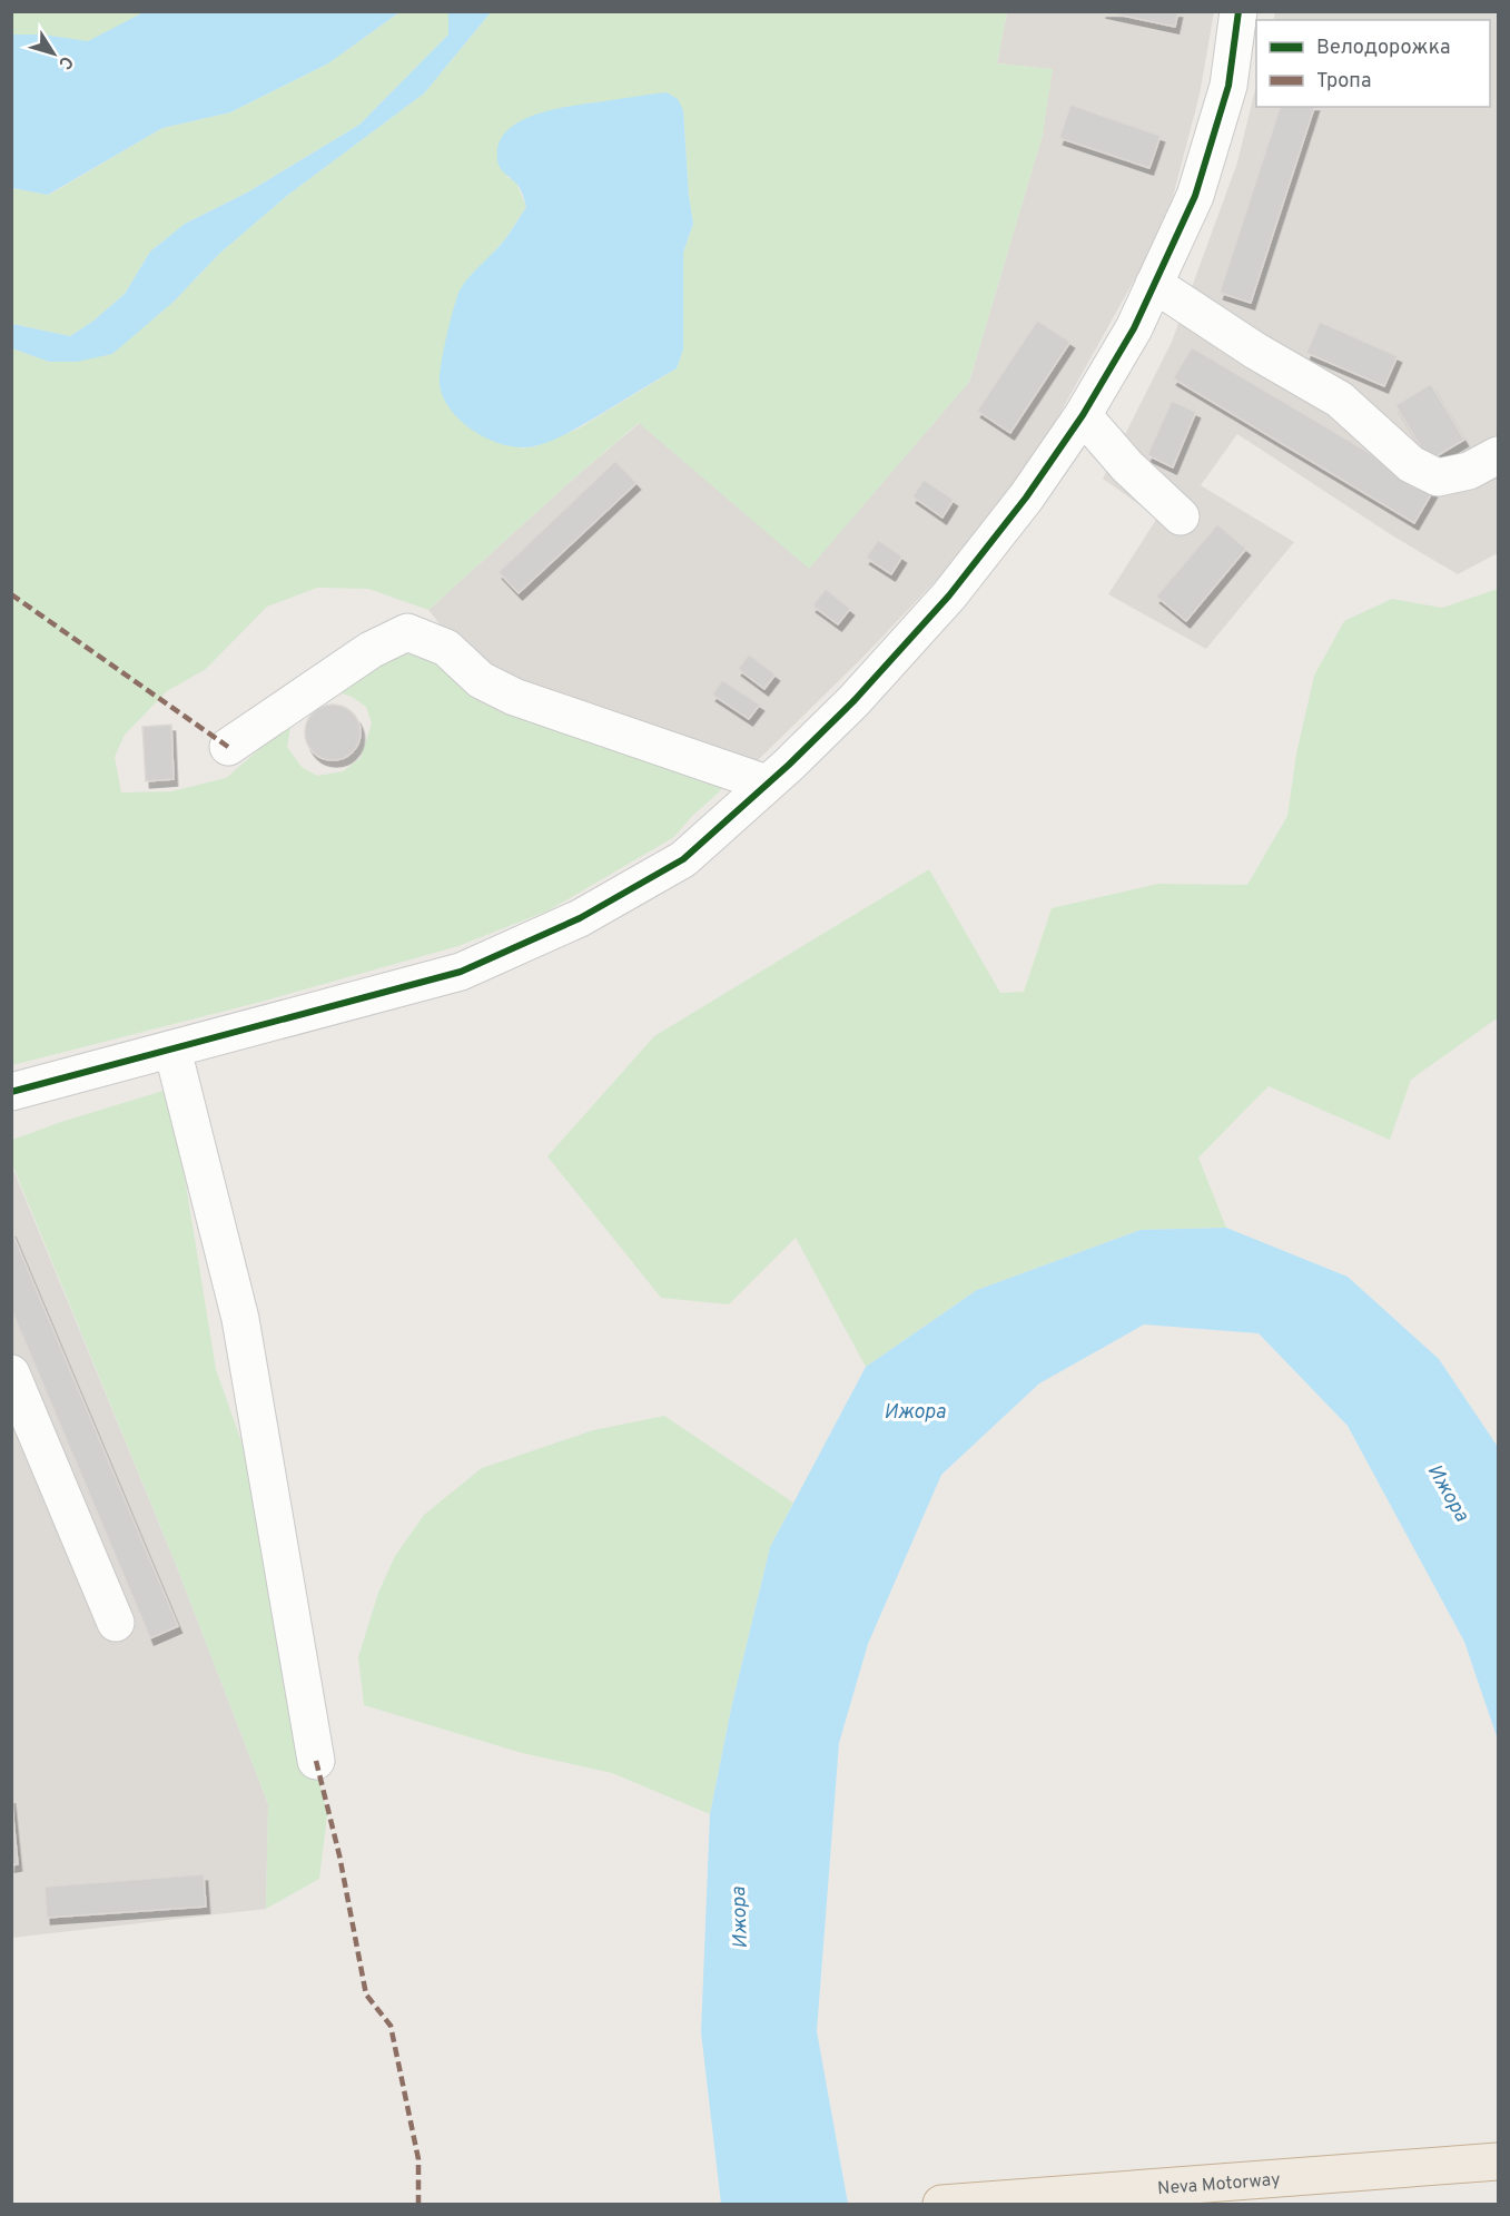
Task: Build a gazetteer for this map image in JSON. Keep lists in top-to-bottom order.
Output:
{
  "streets": {
    "highway": ["Neva Motorway"]
  },
  "water": ["Ижора"],
  "legend": ["Велодорожка", "Тропа"],
  "north": "bottom right"
}
